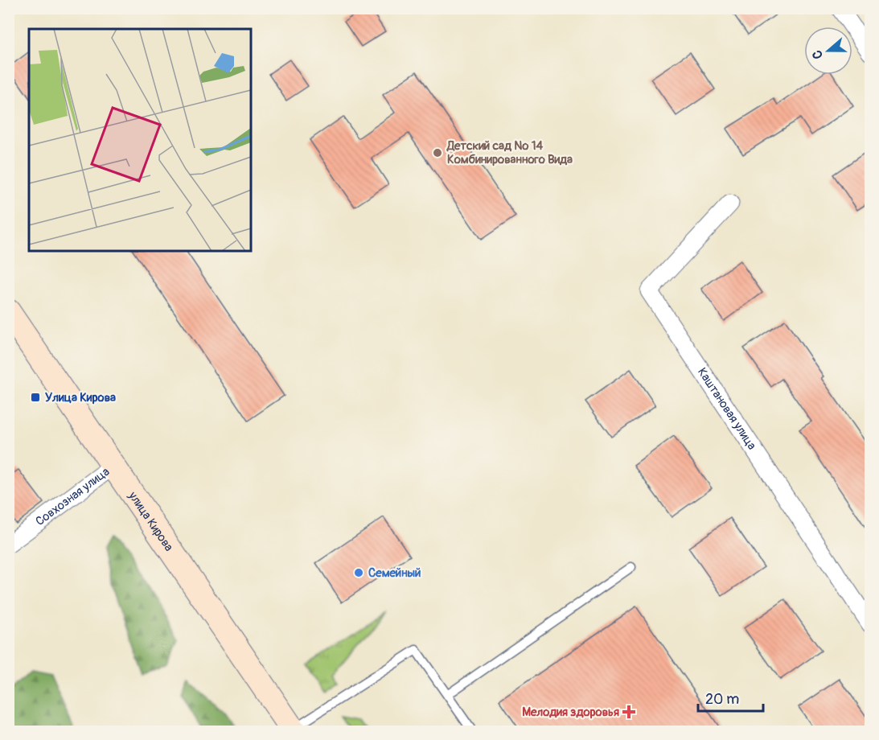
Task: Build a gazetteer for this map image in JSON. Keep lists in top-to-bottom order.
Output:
{
  "streets": {
    "street": ["Каштановая улица", "Совхозная улица", "улица Кирова"]
  },
  "crossings": [
    ["Совхозная улица", "улица Кирова"]
  ],
  "places": {
    "other": ["Детский сад № 14 Комбинированного Вида", "Семейный"],
    "transit": ["Улица Кирова"],
    "health": ["Мелодия здоровья"]
  },
  "scale_bar": "20 m",
  "north": "left"
}
